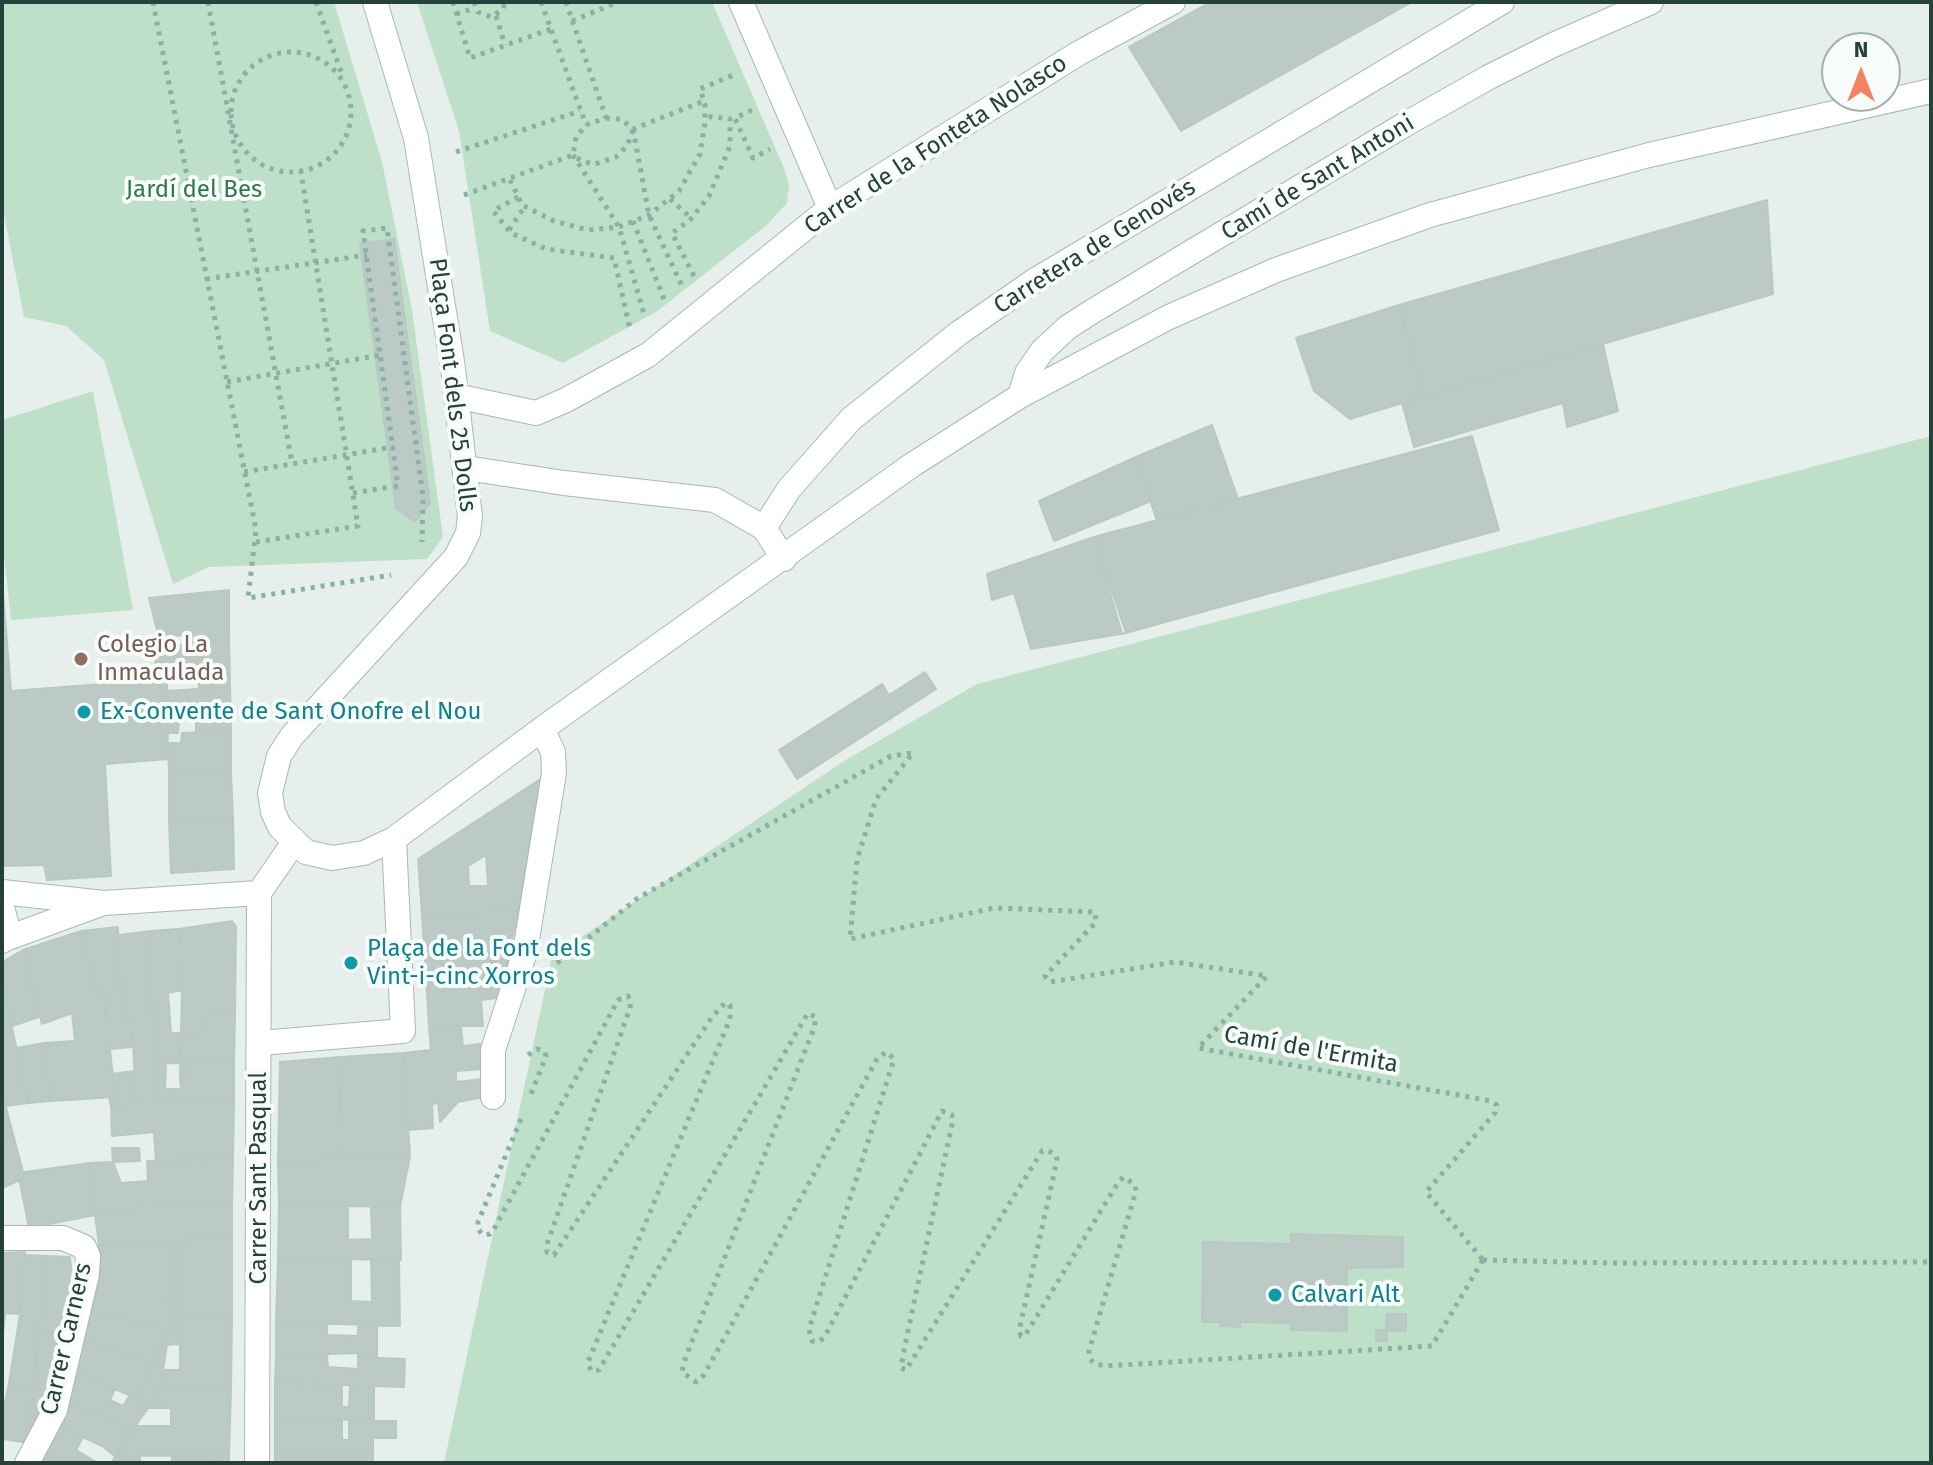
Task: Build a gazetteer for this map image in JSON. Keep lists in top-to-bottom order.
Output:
{
  "streets": {
    "street": [
      "Carrer de la Fonteta Nolasco",
      "Camí de Sant Antoni",
      "Carretera de Genovés",
      "Plaça Font dels 25 Dolls",
      "Carrer Sant Pasqual",
      "Carrer Carners"
    ],
    "path": ["Camí de l'Ermita"]
  },
  "crossings": [
    ["Carrer de la Fonteta Nolasco", "Plaça Font dels 25 Dolls"]
  ],
  "parks": ["Jardí del Bes"],
  "places": [
    "Colegio La Inmaculada",
    "Ex-Convente de Sant Onofre el Nou",
    "Plaça de la Font dels Vint-i-cinc Xorros",
    "Calvari Alt"
  ],
  "north": "top"
}
